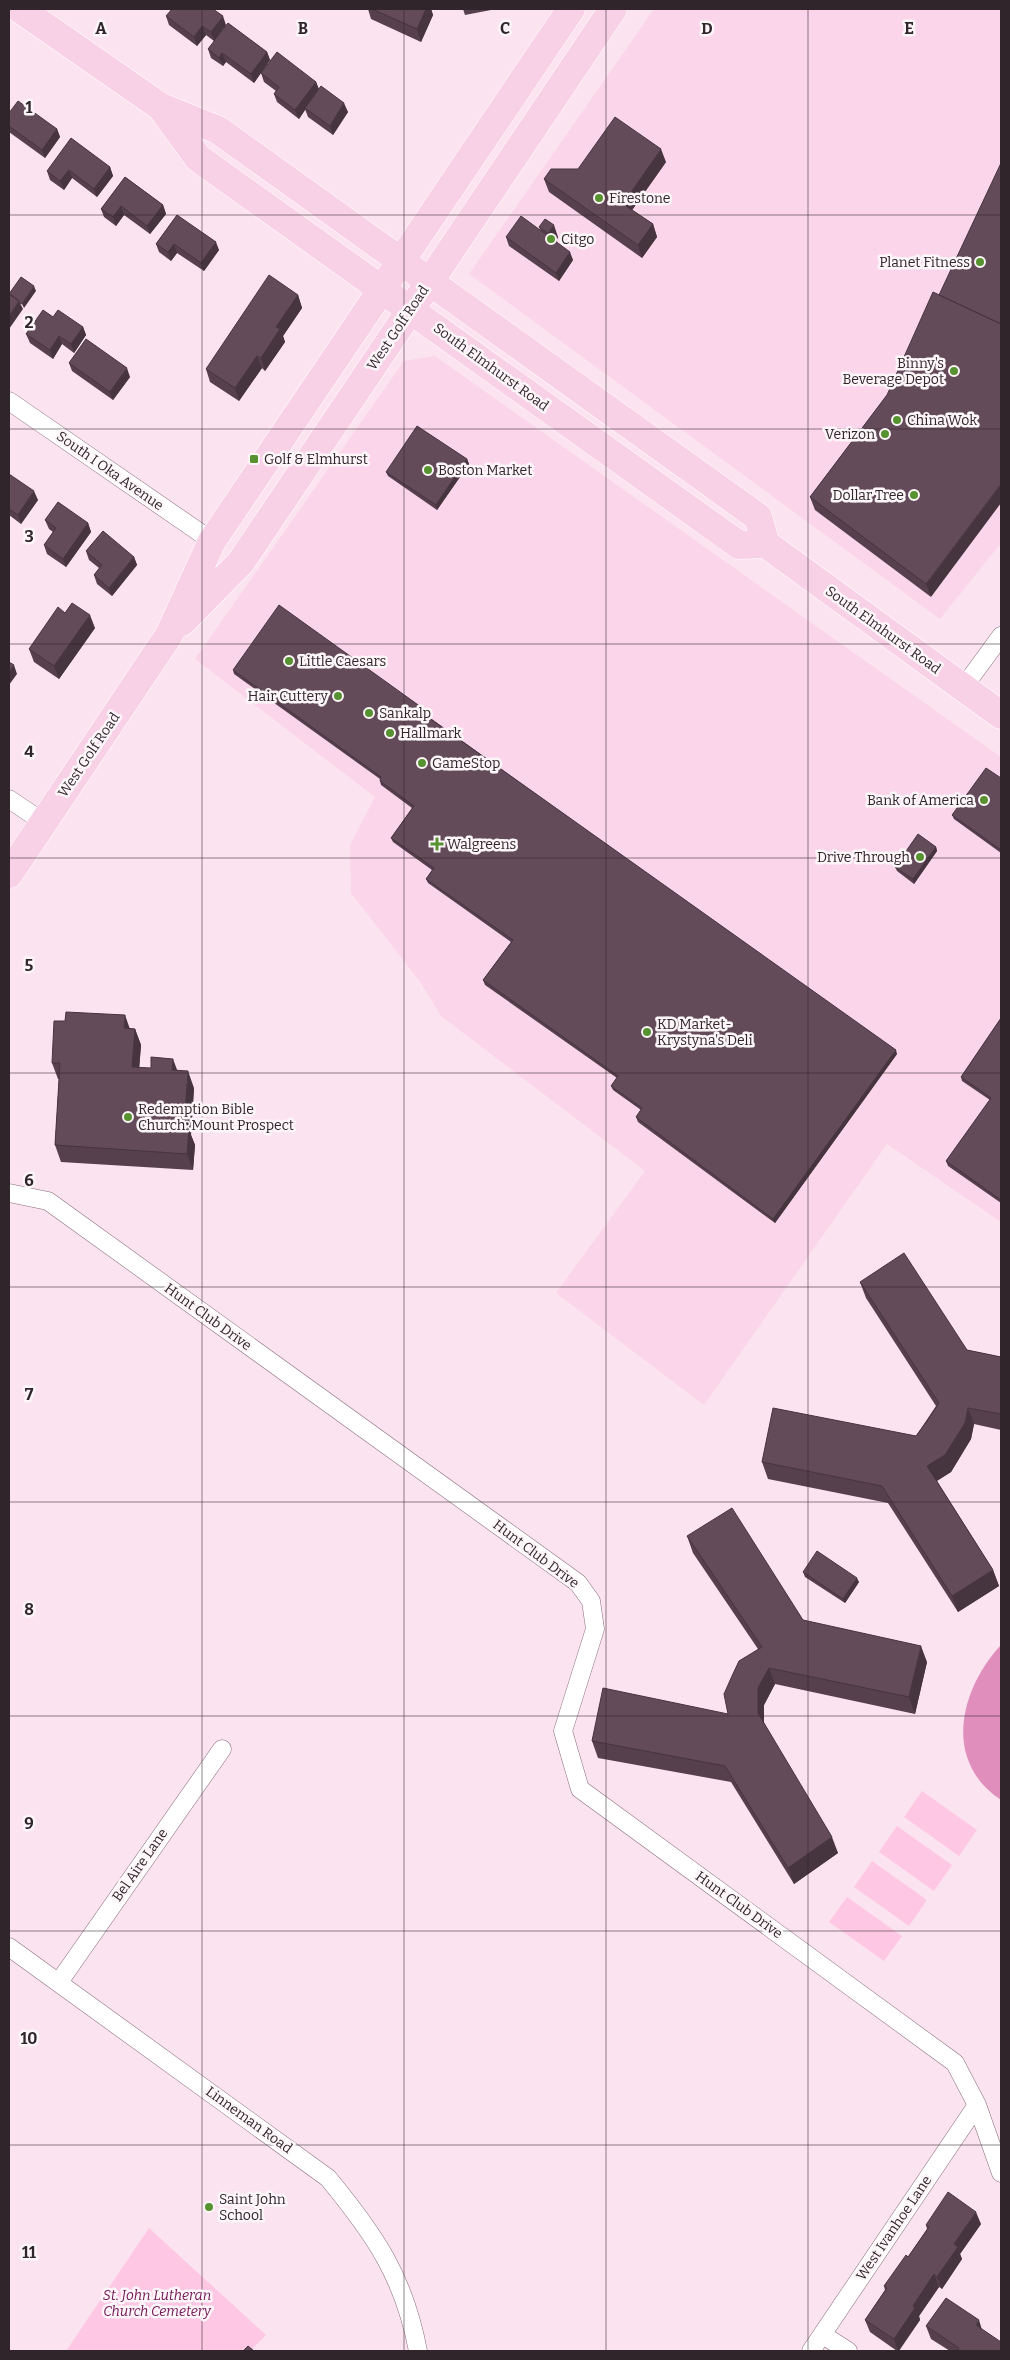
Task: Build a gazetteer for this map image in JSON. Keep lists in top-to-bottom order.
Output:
{
  "streets": {
    "main road": ["West Golf Road", "South Elmhurst Road"],
    "street": [
      "South I Oka Avenue",
      "Hunt Club Drive",
      "Bel Aire Lane",
      "Linneman Road",
      "West Ivanhoe Lane"
    ]
  },
  "crossings": [
    ["West Golf Road", "South Elmhurst Road"],
    ["West Golf Road", "South I Oka Avenue"],
    ["Hunt Club Drive", "West Ivanhoe Lane"],
    ["Bel Aire Lane", "Linneman Road"]
  ],
  "parks": ["St. John Lutheran Church Cemetery"],
  "places": {
    "other": [
      "Firestone",
      "Citgo",
      "Planet Fitness",
      "Binny's Beverage Depot",
      "China Wok",
      "Verizon",
      "Boston Market",
      "Dollar Tree",
      "Little Caesars",
      "Hair Cuttery",
      "Sankalp",
      "Hallmark",
      "GameStop",
      "Bank of America",
      "Drive Through",
      "KD Market- Krystyna's Deli",
      "Redemption Bible Church: Mount Prospect",
      "Saint John School"
    ],
    "transit": ["Golf & Elmhurst"],
    "health": ["Walgreens"]
  },
  "grid": {
    "columns": [
      "A",
      "B",
      "C",
      "D",
      "E"
    ],
    "rows": [
      "1",
      "2",
      "3",
      "4",
      "5",
      "6",
      "7",
      "8",
      "9",
      "10",
      "11"
    ]
  }
}
